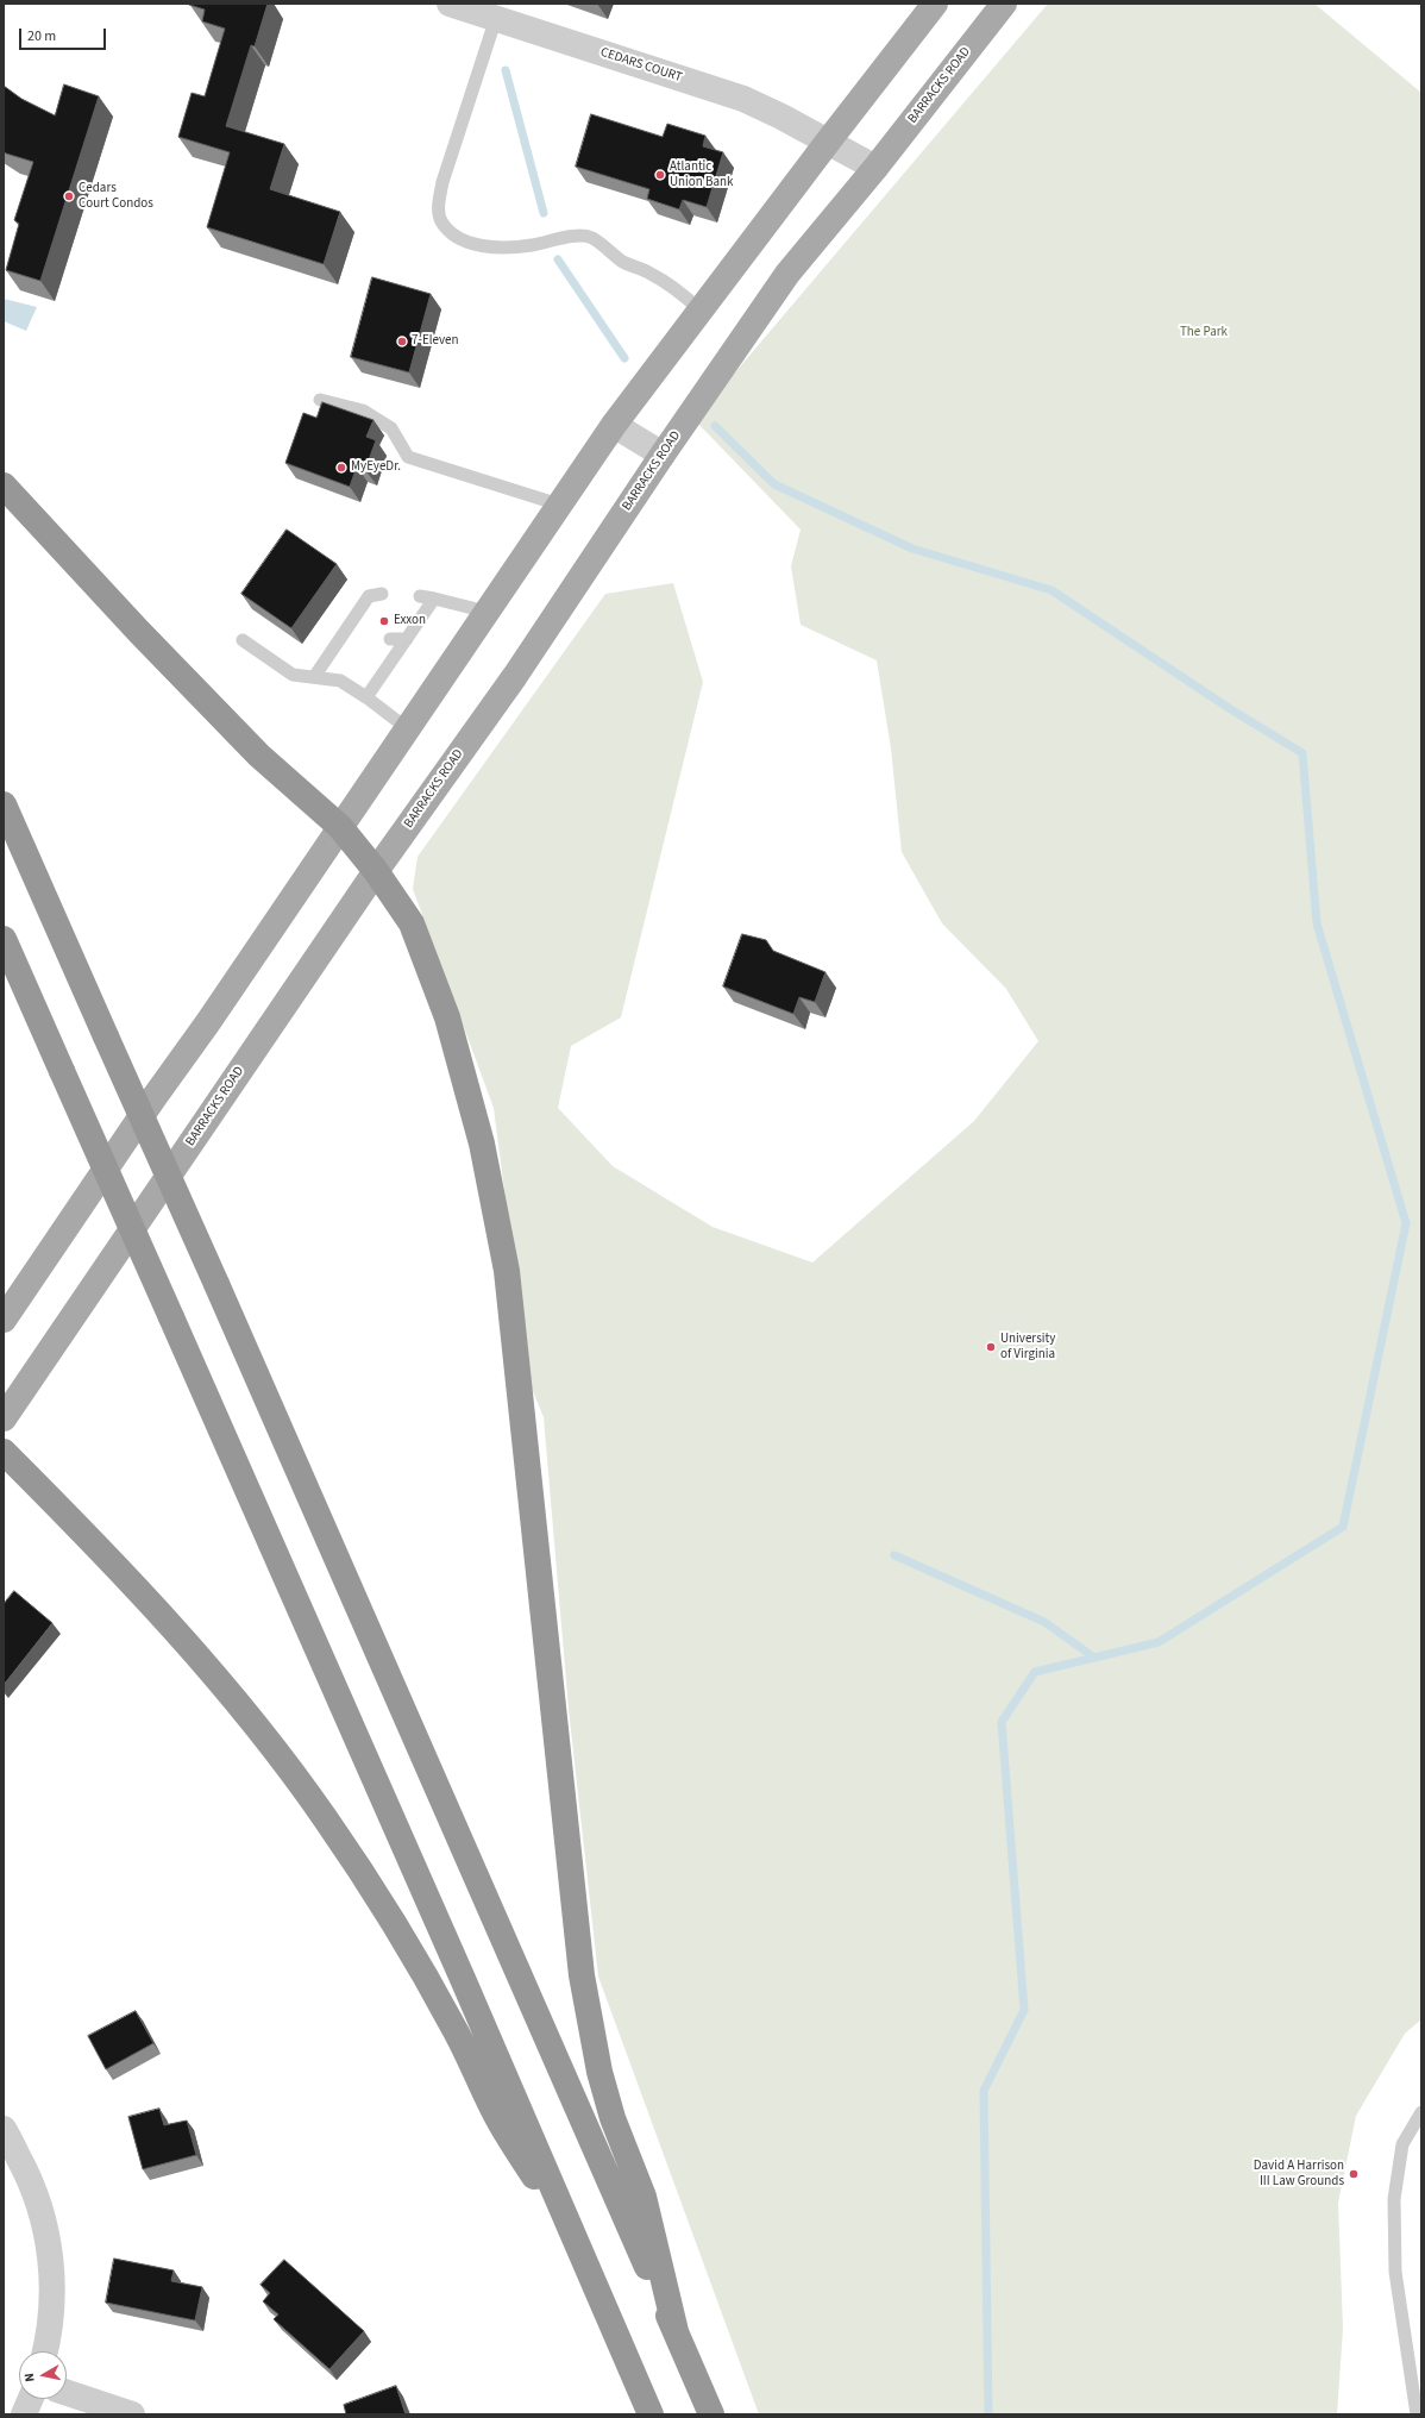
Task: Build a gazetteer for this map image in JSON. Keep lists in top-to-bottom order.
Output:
{
  "streets": {
    "main road": ["BARRACKS ROAD"],
    "street": ["CEDARS COURT"]
  },
  "parks": ["The Park"],
  "places": [
    "Atlantic Union Bank",
    "Cedars Court Condos",
    "7-Eleven",
    "MyEyeDr.",
    "Exxon",
    "University of Virginia",
    "David A Harrison III Law Grounds"
  ],
  "scale_bar": "20 m",
  "north": "left"
}
